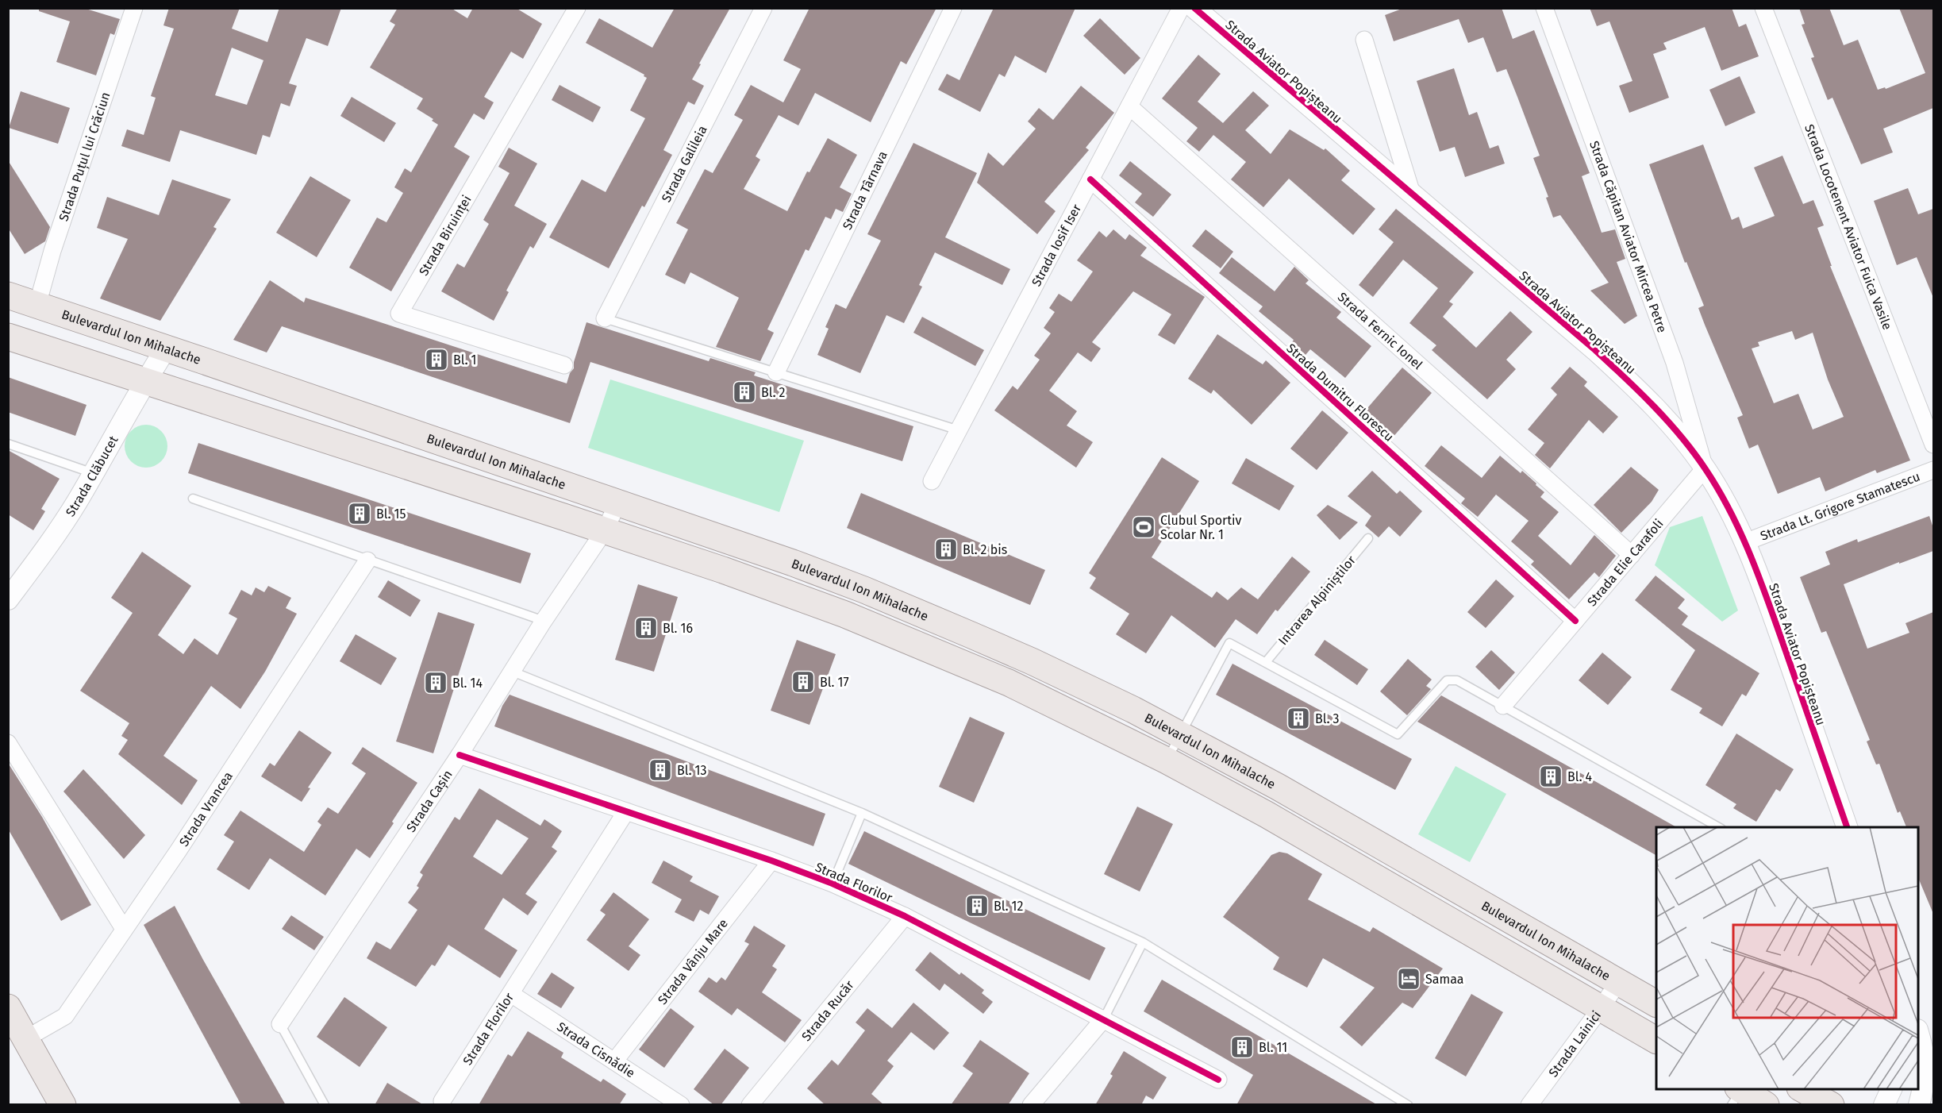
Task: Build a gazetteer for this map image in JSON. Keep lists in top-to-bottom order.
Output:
{
  "streets": {
    "main road": ["Bulevardul Ion Mihalache"],
    "street": [
      "Strada Aviator Popișteanu",
      "Strada Puțul lui Crăciun",
      "Strada Galileia",
      "Strada Târnava",
      "Strada Locotenent Aviator Fuica Vasile",
      "Strada Biruinței",
      "Strada Căpitan Aviator Mircea Petre",
      "Strada Iosif Iser",
      "Strada Fernic Ionel",
      "Strada Dumitru Florescu",
      "Strada Clăbucet",
      "Strada Lt. Grigore Stamatescu",
      "Strada Elie Carafoli",
      "Strada Cașin",
      "Strada Vrancea",
      "Strada Florilor",
      "Strada Vânju Mare",
      "Strada Rucăr",
      "Strada Lainici",
      "Strada Cisnădie"
    ],
    "lane": ["Intrarea Alpiniștilor"]
  },
  "crossings": [
    ["Strada Aviator Popișteanu", "Strada Căpitan Aviator Mircea Petre"],
    ["Strada Aviator Popișteanu", "Strada Lt. Grigore Stamatescu"],
    ["Strada Aviator Popișteanu", "Strada Elie Carafoli"],
    ["Strada Puțul lui Crăciun", "Bulevardul Ion Mihalache"],
    ["Strada Căpitan Aviator Mircea Petre", "Strada Elie Carafoli"],
    ["Strada Iosif Iser", "Strada Fernic Ionel"],
    ["Strada Iosif Iser", "Strada Dumitru Florescu"],
    ["Strada Fernic Ionel", "Strada Elie Carafoli"],
    ["Bulevardul Ion Mihalache", "Strada Clăbucet"],
    ["Bulevardul Ion Mihalache", "Strada Cașin"],
    ["Bulevardul Ion Mihalache", "Strada Lainici"],
    ["Strada Dumitru Florescu", "Strada Elie Carafoli"],
    ["Strada Cașin", "Strada Florilor"],
    ["Strada Florilor", "Strada Vânju Mare"],
    ["Strada Florilor", "Strada Rucăr"],
    ["Strada Florilor", "Strada Cisnădie"],
    ["Strada Vânju Mare", "Strada Cisnădie"]
  ],
  "places": {
    "building": [
      "Bl. 1",
      "Bl. 2",
      "Bl. 15",
      "Bl. 2 bis",
      "Bl. 16",
      "Bl. 17",
      "Bl. 14",
      "Bl. 3",
      "Bl. 13",
      "Bl. 4",
      "Bl. 12",
      "Bl. 11"
    ],
    "sports": ["Clubul Sportiv Scolar Nr. 1"],
    "hotel": ["Samaa"]
  }
}
